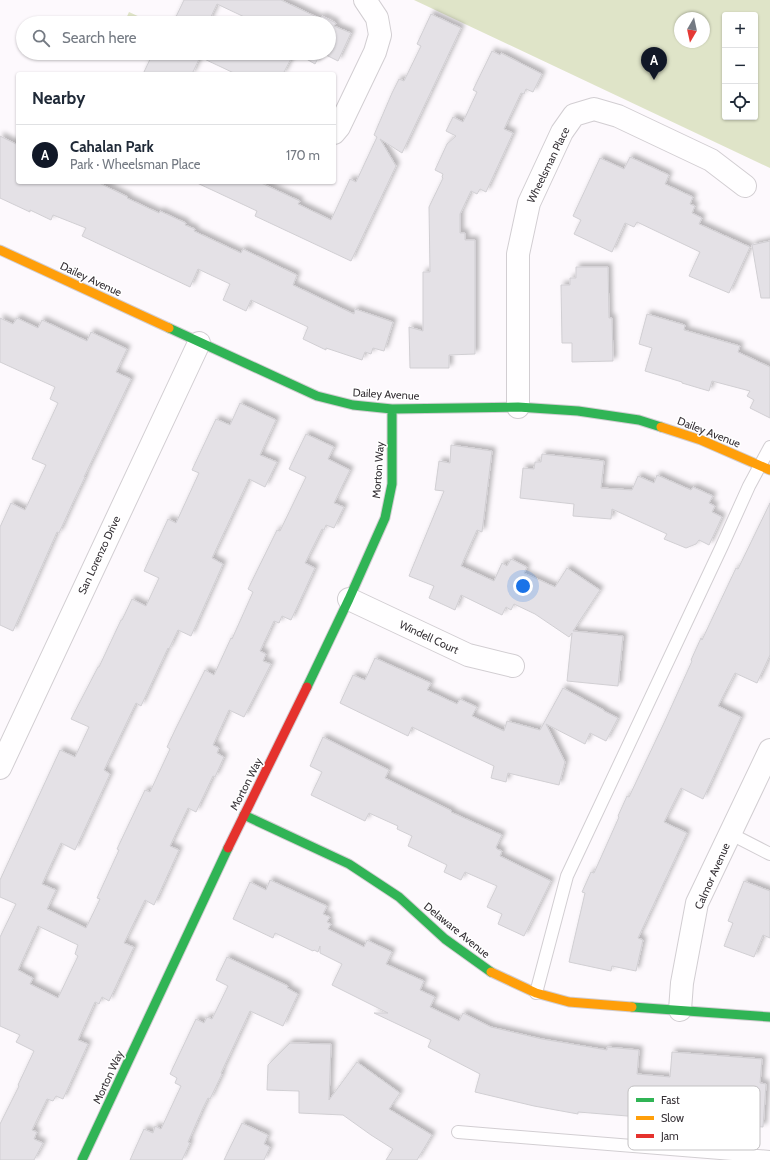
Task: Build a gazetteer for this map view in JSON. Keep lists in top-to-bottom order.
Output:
{
  "streets": {
    "street": [
      "Wheelsman Place",
      "Dailey Avenue",
      "Morton Way",
      "San Lorenzo Drive",
      "Windell Court",
      "Calmor Avenue",
      "Delaware Avenue"
    ]
  },
  "crossings": [
    ["Wheelsman Place", "Dailey Avenue"],
    ["Dailey Avenue", "Morton Way"],
    ["Dailey Avenue", "San Lorenzo Drive"],
    ["Morton Way", "Windell Court"],
    ["Morton Way", "Delaware Avenue"],
    ["Calmor Avenue", "Delaware Avenue"]
  ],
  "legend": ["Fast", "Slow", "Jam"],
  "north": "bottom",
  "page": {
    "map_buttons": ["+", "−"],
    "search": "Search here",
    "pins": "A",
    "heading": "Nearby",
    "list": [
      {
        "mark": "A",
        "name": "Cahalan Park",
        "note": "Park · Wheelsman Place",
        "value": "170 m"
      }
    ]
  }
}
